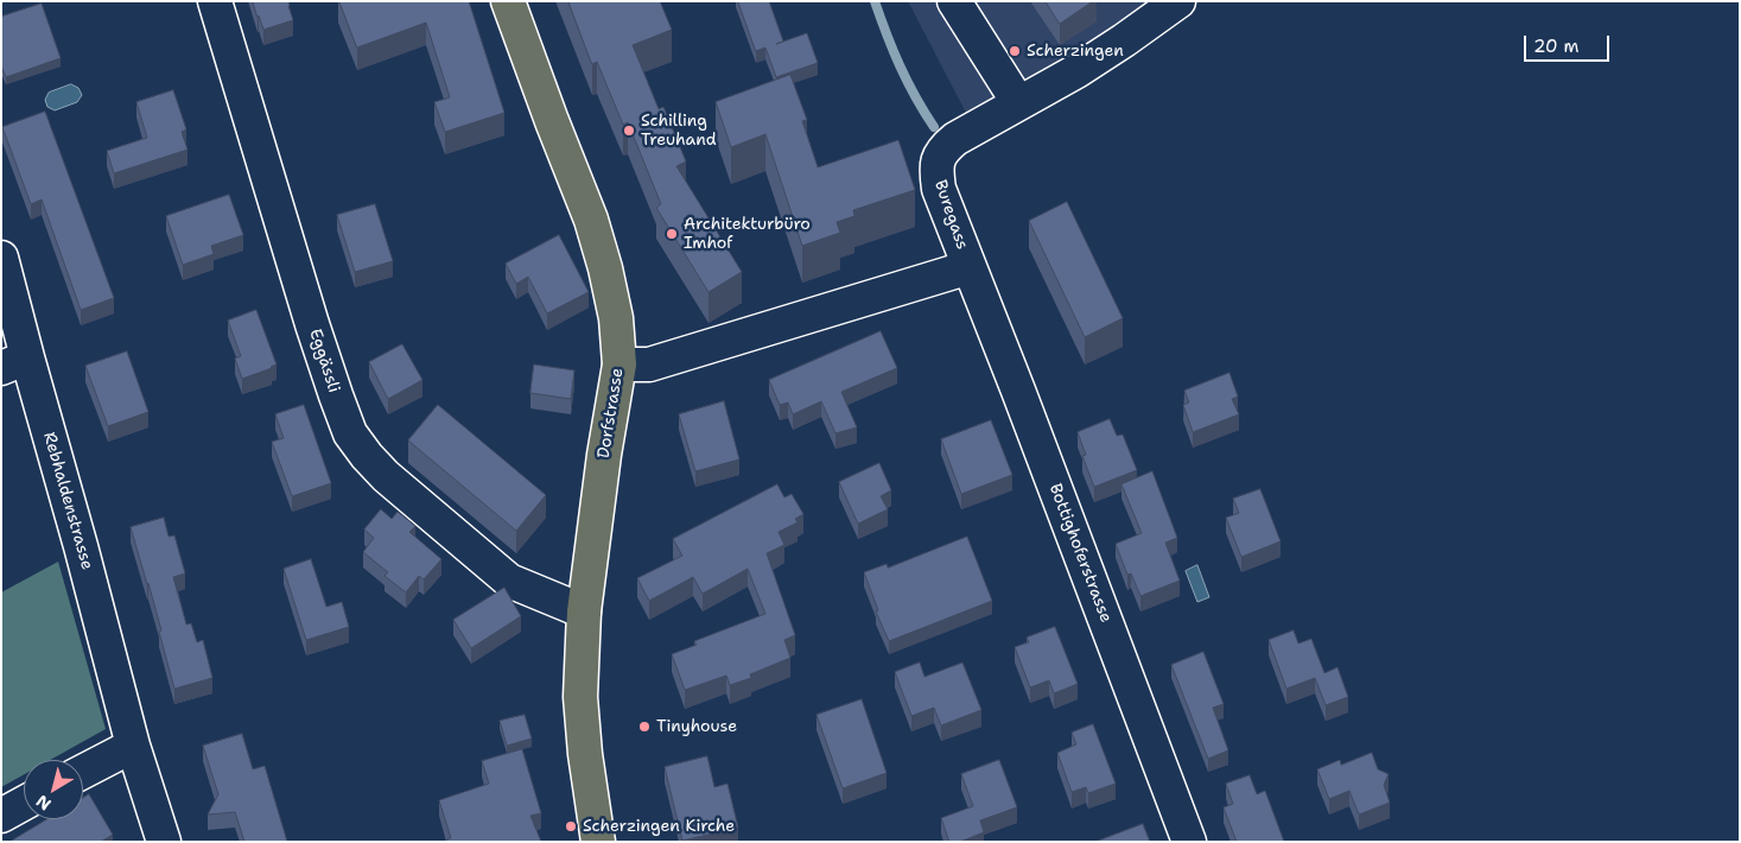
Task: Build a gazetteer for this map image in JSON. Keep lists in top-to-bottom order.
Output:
{
  "streets": {
    "main road": ["Dorfstrasse"],
    "street": [
      "Buregass",
      "Eggässli",
      "Rebhaldenstrasse",
      "Bottighoferstrasse"
    ]
  },
  "crossings": [
    ["Buregass", "Dorfstrasse"],
    ["Buregass", "Bottighoferstrasse"],
    ["Eggässli", "Dorfstrasse"]
  ],
  "places": [
    "Scherzingen",
    "Schilling Treuhand",
    "Architekturbüro Imhof",
    "Tinyhouse",
    "Scherzingen Kirche"
  ],
  "scale_bar": "20 m",
  "north": "bottom left"
}
